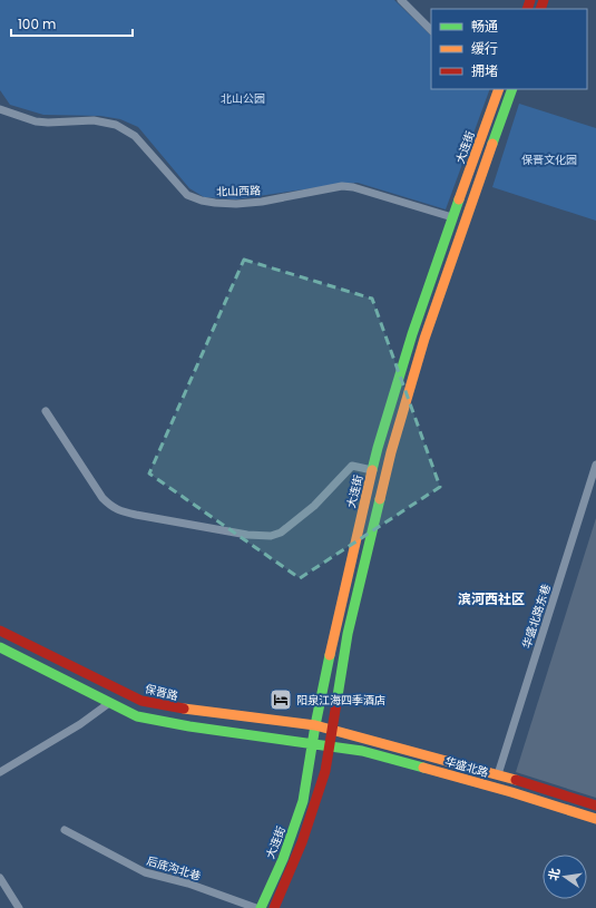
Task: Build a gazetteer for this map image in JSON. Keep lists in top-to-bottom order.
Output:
{
  "streets": {
    "main road": ["大连街", "保晋路", "华盛北路"],
    "street": ["北山西路", "华盛北路东巷", "后底沟北巷"]
  },
  "crossings": [
    ["大连街", "北山西路"],
    ["大连街", "保晋路"],
    ["华盛北路东巷", "华盛北路"],
    ["保晋路", "华盛北路"]
  ],
  "districts": ["滨河西社区"],
  "parks": ["北山公园", "保晋文化园"],
  "places": {
    "hotel": ["阳泉江海四季酒店"]
  },
  "legend": ["畅通", "缓行", "拥堵"],
  "scale_bar": "100 m",
  "north": "left"
}
